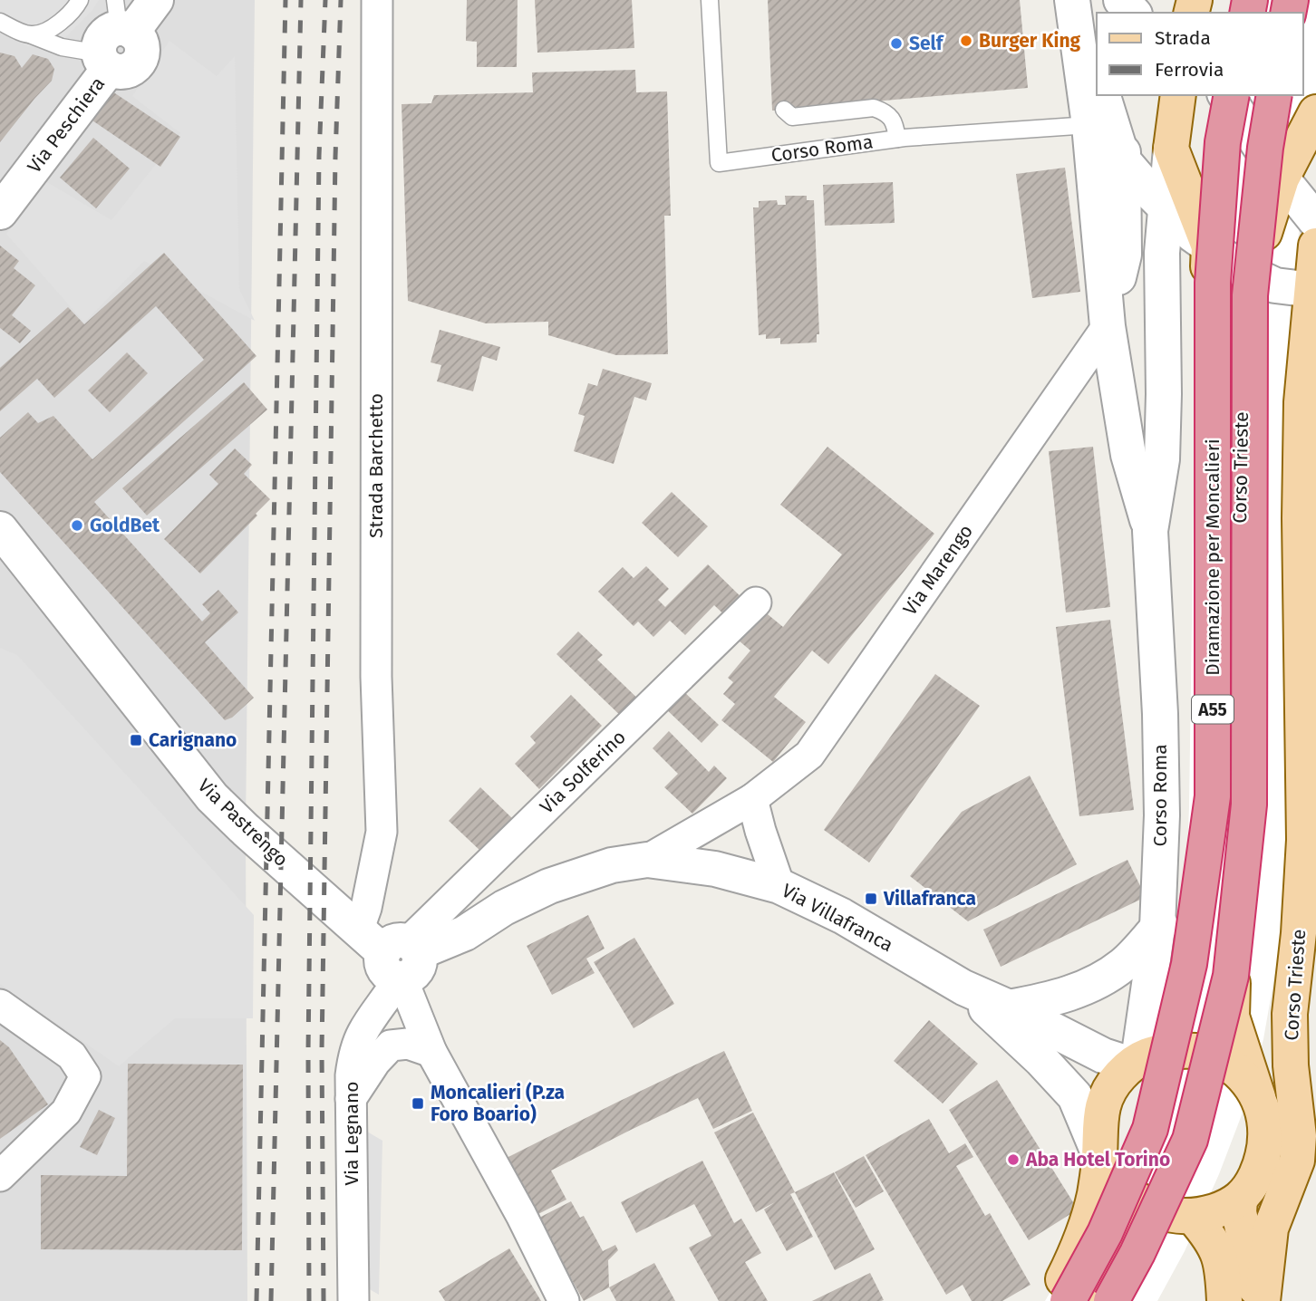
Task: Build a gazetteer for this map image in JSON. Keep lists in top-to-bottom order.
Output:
{
  "streets": {
    "highway": ["Diramazione per Moncalieri", "A55"],
    "main road": ["Corso Trieste"],
    "street": [
      "Via Peschiera",
      "Corso Roma",
      "Strada Barchetto",
      "Via Marengo",
      "Via Solferino",
      "Via Pastrengo",
      "Via Villafranca",
      "Via Legnano"
    ]
  },
  "crossings": [
    ["Corso Roma", "Corso Trieste"],
    ["Corso Roma", "Via Marengo"],
    ["Corso Roma", "Via Villafranca"],
    ["Strada Barchetto", "Via Pastrengo"],
    ["Corso Trieste", "Via Villafranca"],
    ["Via Marengo", "Via Villafranca"],
    ["Via Solferino", "Via Pastrengo"],
    ["Via Solferino", "Via Villafranca"],
    ["Via Solferino", "Via Legnano"],
    ["Via Pastrengo", "Via Villafranca"],
    ["Via Pastrengo", "Via Legnano"],
    ["Via Villafranca", "Via Legnano"]
  ],
  "places": {
    "other": [
      "Burger King",
      "Self",
      "GoldBet",
      "Aba Hotel Torino"
    ],
    "transit": ["Carignano", "Villafranca", "Moncalieri (P.za Foro Boario)"]
  },
  "legend": ["Strada", "Ferrovia"]
}
